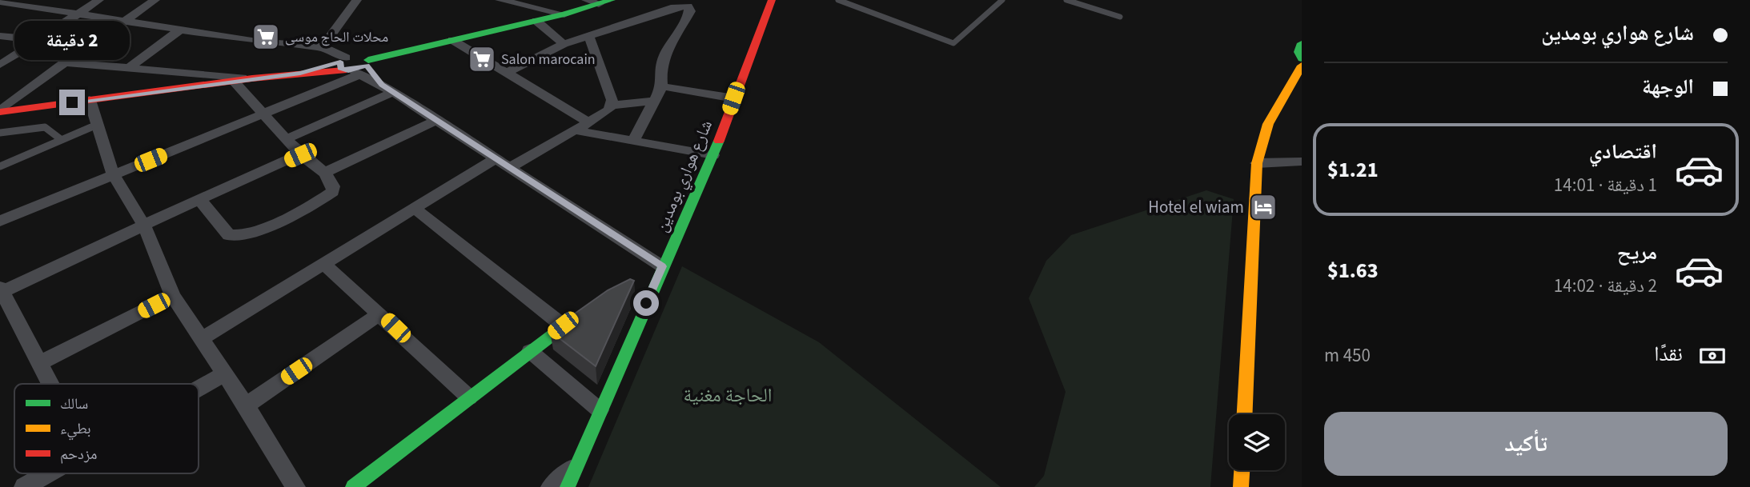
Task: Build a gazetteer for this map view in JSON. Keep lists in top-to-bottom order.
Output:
{
  "streets": {
    "street": ["شارع هواري بومدين"]
  },
  "parks": ["الحاجة مغنية"],
  "places": {
    "supermarket": ["محلات الحاج موسى", "Salon marocain"],
    "hotel": ["Hotel el wiam"]
  },
  "legend": ["سالك", "بطيء", "مزدحم"],
  "page": {
    "banner": ["شارع هواري بومدين", "الوجهة"],
    "bubble": "2 دقيقة",
    "list": [
      {
        "name": "اقتصادي",
        "note": "1 دقيقة · 14:01",
        "value": "$1.21"
      },
      {
        "name": "مريح",
        "note": "2 دقيقة · 14:02",
        "value": "$1.63"
      }
    ],
    "pay": ["نقدًا", "450 m"],
    "buttons": "تأكيد"
  }
}
